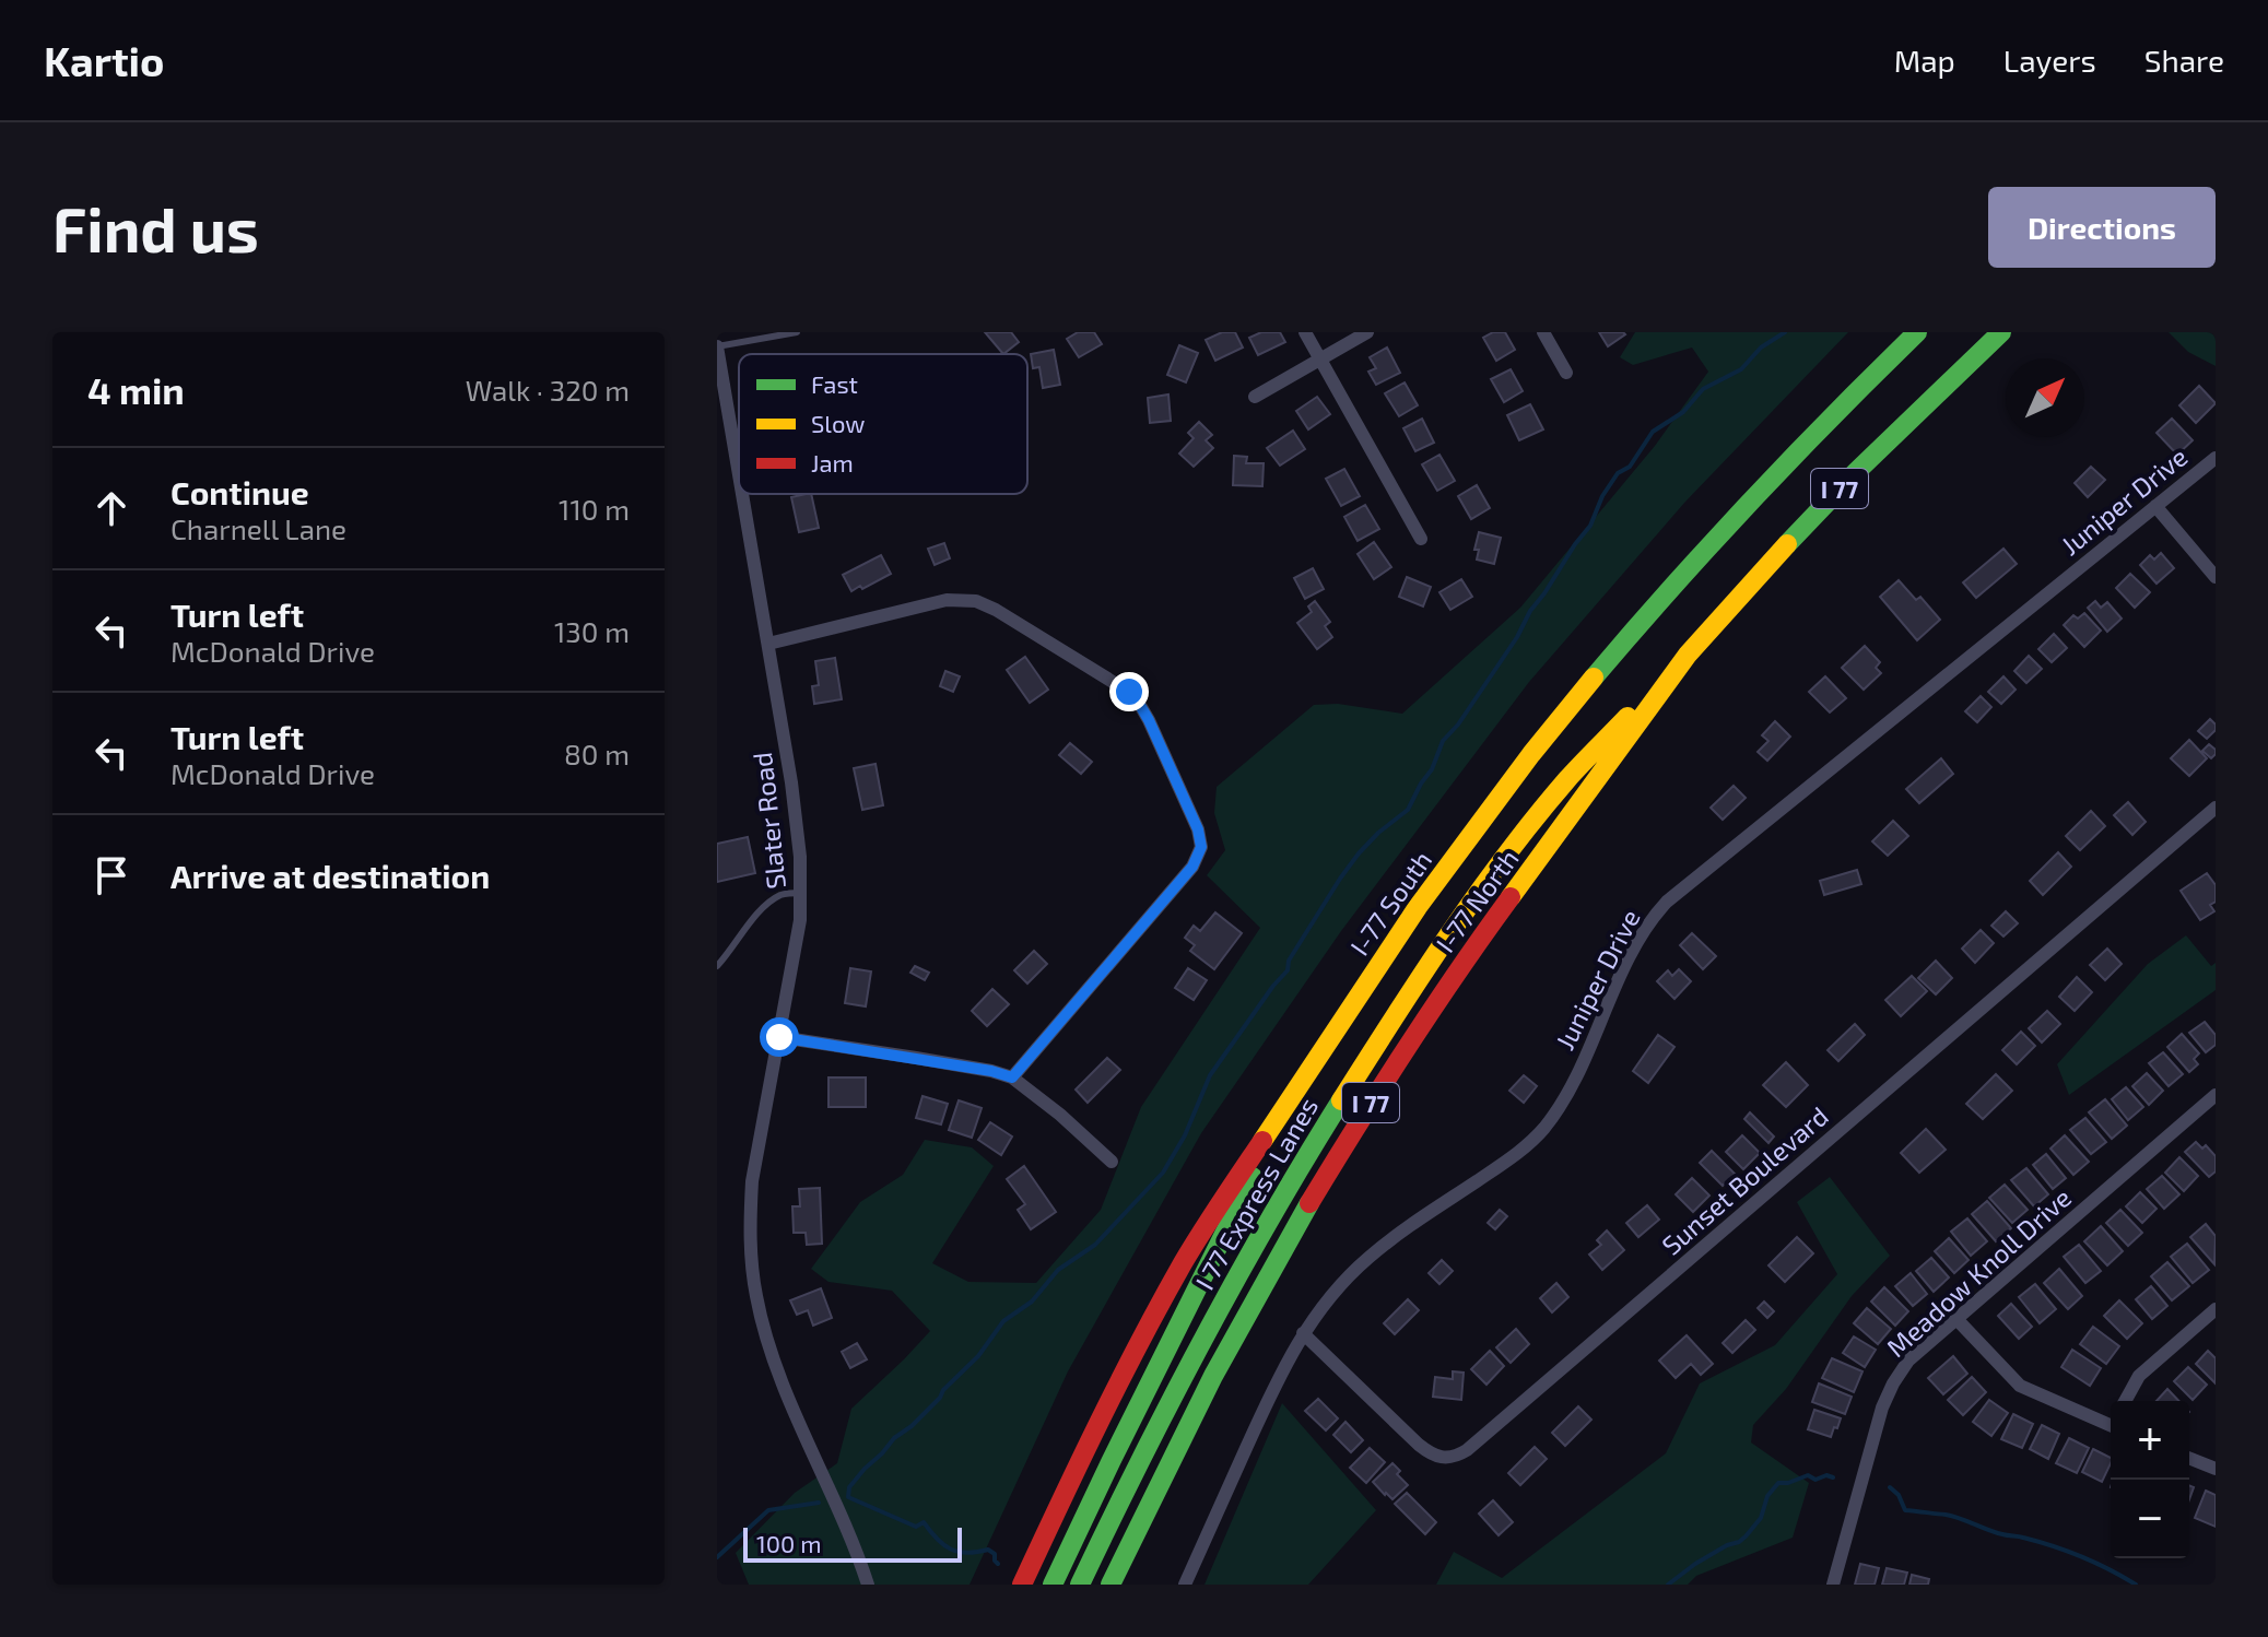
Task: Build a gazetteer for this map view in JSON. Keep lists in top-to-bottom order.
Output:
{
  "streets": {
    "highway": [
      "I 77",
      "I-77 North",
      "I-77 South",
      "I 77 Express Lanes"
    ],
    "street": [
      "Juniper Drive",
      "Slater Road",
      "Sunset Boulevard",
      "Meadow Knoll Drive"
    ]
  },
  "crossings": [
    ["Juniper Drive", "Sunset Boulevard"],
    ["I-77 North", "I 77 Express Lanes"],
    ["I-77 South", "I 77 Express Lanes"]
  ],
  "legend": ["Fast", "Slow", "Jam"],
  "scale_bar": "100 m",
  "north": "top right",
  "page": {
    "header": "Kartio",
    "nav": ["Map", "Layers", "Share"],
    "buttons": "Directions",
    "title": "Find us",
    "heading": ["4 min", "Walk · 320 m"],
    "list": [
      ["Continue", "Charnell Lane", "110 m"],
      ["Turn left", "McDonald Drive", "130 m"],
      ["Turn left", "McDonald Drive", "80 m"],
      "Arrive at destination"
    ],
    "map_buttons": ["+", "−"],
    "scale": "100 m"
  }
}
